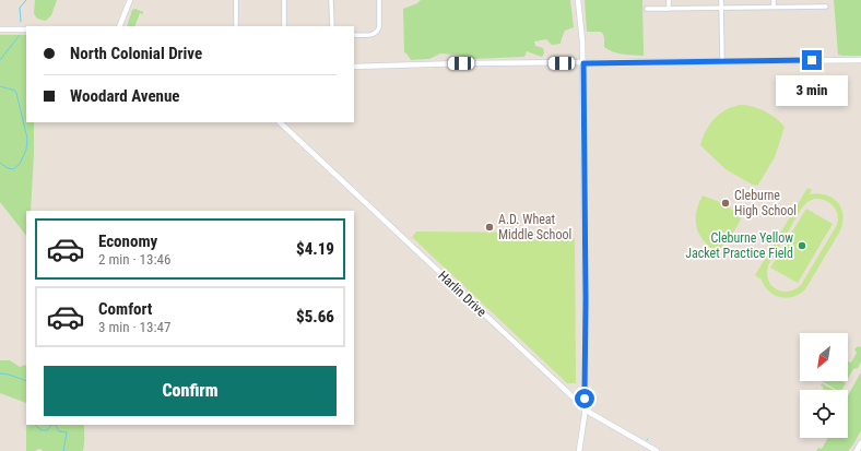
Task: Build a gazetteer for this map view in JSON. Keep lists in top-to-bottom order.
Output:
{
  "streets": {
    "street": ["Harlin Drive"]
  },
  "places": ["Cleburne High School", "A.D. Wheat Middle School", "Cleburne Yellow Jacket Practice Field"],
  "north": "bottom left",
  "page": {
    "banner": ["North Colonial Drive", "Woodard Avenue"],
    "bubble": "3 min",
    "list": [
      {
        "name": "Economy",
        "note": "2 min · 13:46",
        "value": "$4.19"
      },
      {
        "name": "Comfort",
        "note": "3 min · 13:47",
        "value": "$5.66"
      }
    ],
    "buttons": "Confirm"
  }
}
